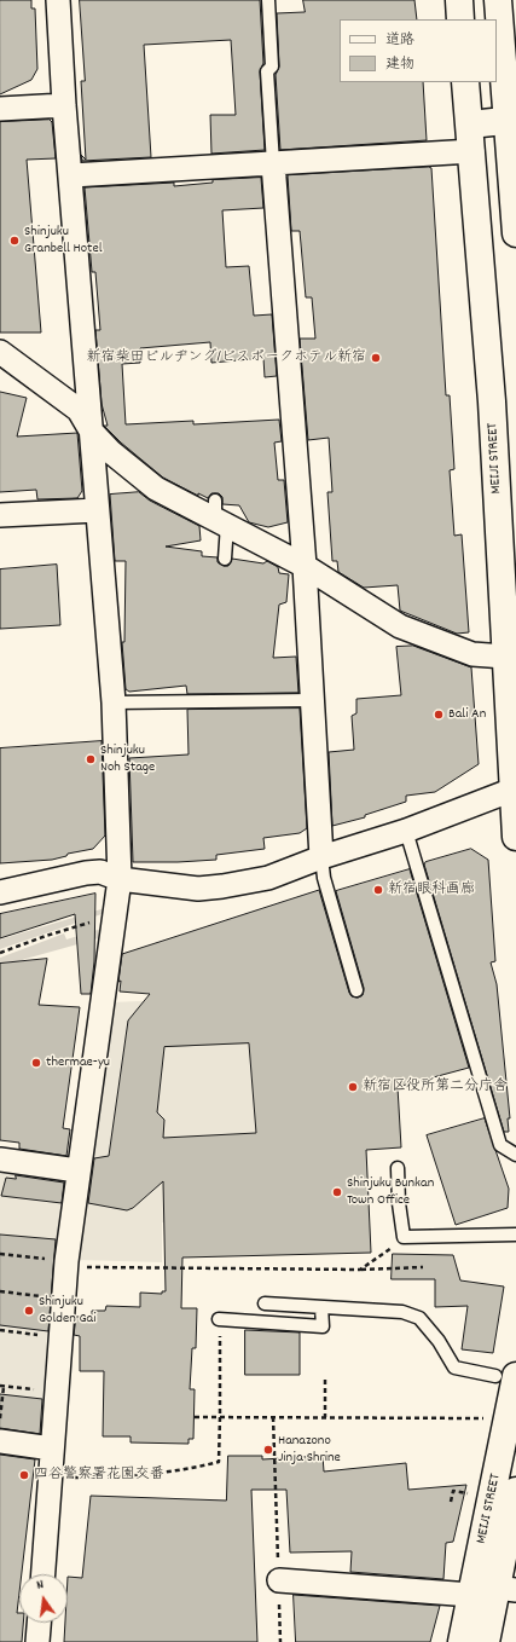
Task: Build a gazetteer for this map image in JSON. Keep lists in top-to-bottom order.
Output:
{
  "streets": {
    "main road": ["MEIJI STREET"]
  },
  "places": [
    "Shinjuku Granbell Hotel",
    "新宿柴田ビルヂング/ビスポークホテル新宿",
    "Bali An",
    "Shinjuku Noh Stage",
    "新宿眼科画廊",
    "thermae-yu",
    "新宿区役所第二分庁舎",
    "Shinjuku Bunkan Town Office",
    "Shinjuku Golden Gai",
    "Hanazono Jinja Shrine",
    "四谷警察署花園交番"
  ],
  "legend": ["道路", "建物"],
  "north": "top"
}
